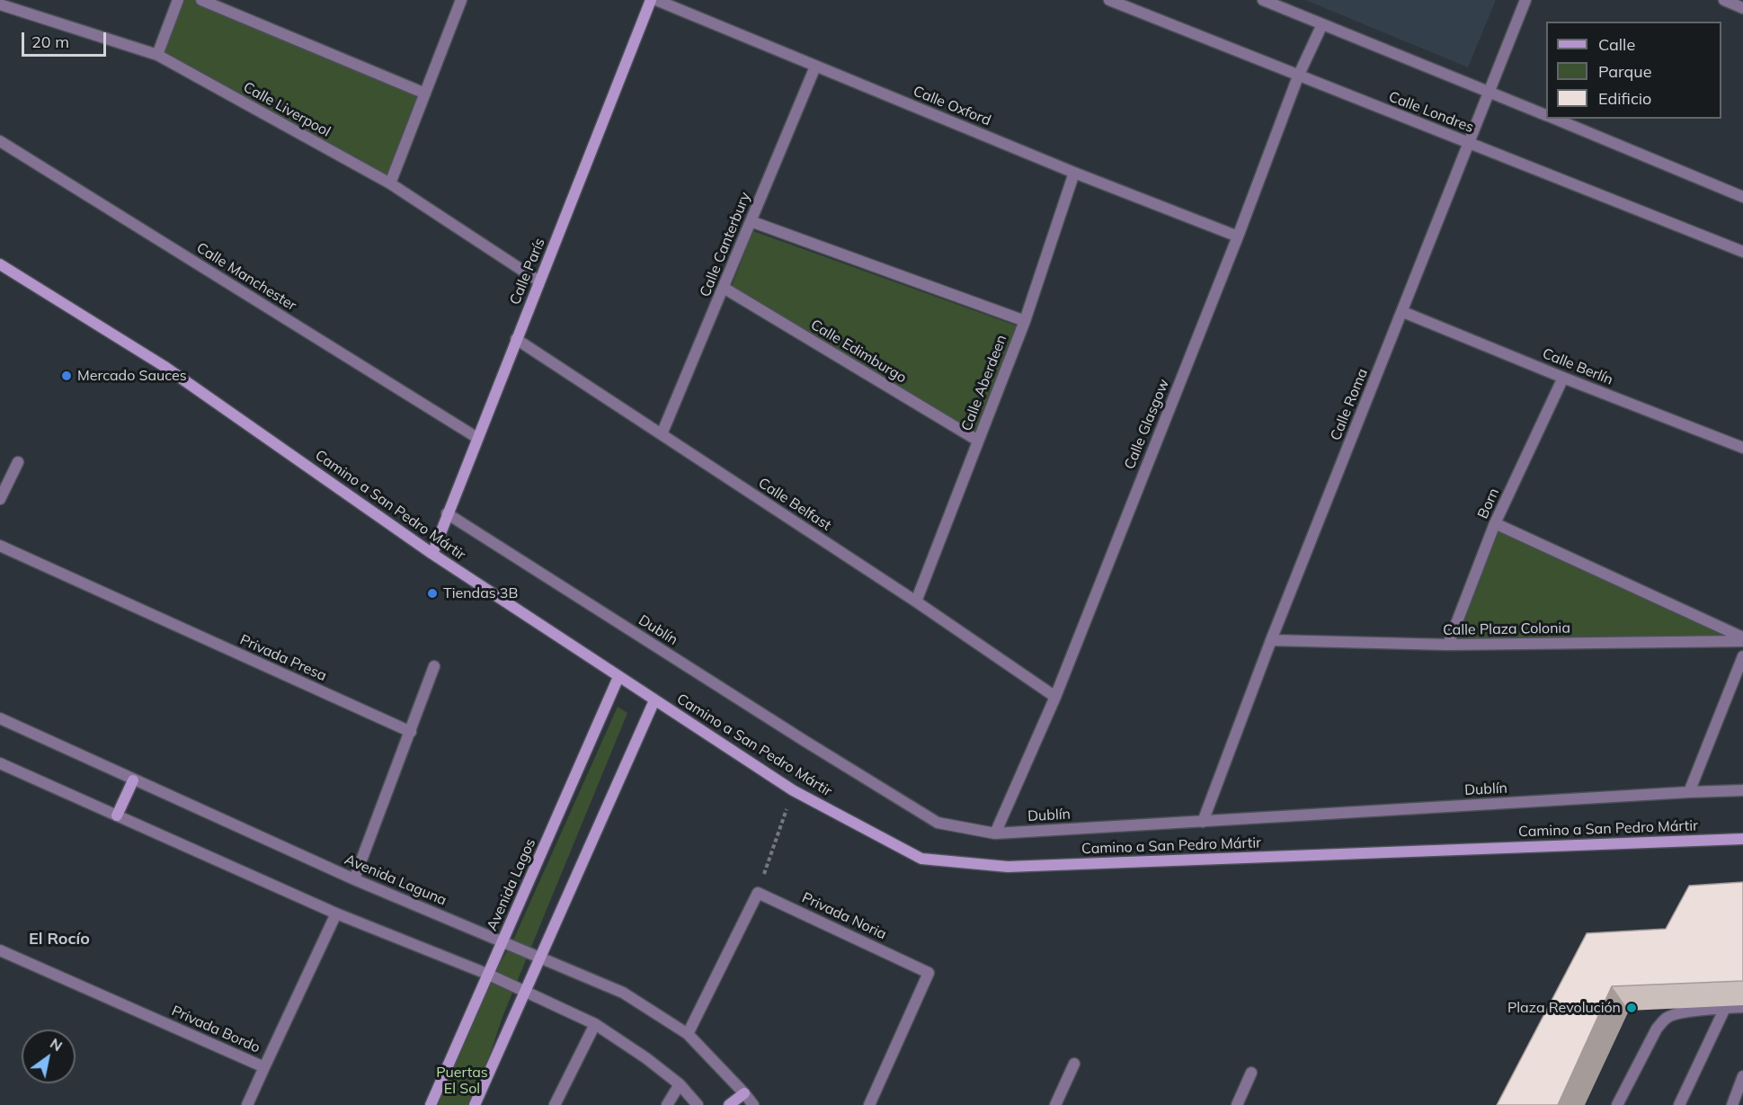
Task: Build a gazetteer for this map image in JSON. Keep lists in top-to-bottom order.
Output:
{
  "streets": {
    "street": [
      "Calle Oxford",
      "Calle Liverpool",
      "Calle Londres",
      "Calle Canterbury",
      "Calle París",
      "Calle Manchester",
      "Calle Edimburgo",
      "Calle Berlín",
      "Calle Aberdeen",
      "Calle Roma",
      "Calle Glasgow",
      "Born",
      "Calle Belfast",
      "Camino a San Pedro Mártir",
      "Calle Plaza Colonia",
      "Dublín",
      "Privada Presa",
      "Avenida Laguna",
      "Avenida Lagos",
      "Privada Noria",
      "Privada Bordo"
    ]
  },
  "crossings": [
    ["Calle Oxford", "Calle Canterbury"],
    ["Calle Oxford", "Calle Aberdeen"],
    ["Calle Oxford", "Calle Glasgow"],
    ["Calle Liverpool", "Calle París"],
    ["Calle Londres", "Calle Roma"],
    ["Calle Londres", "Calle Glasgow"],
    ["Calle Canterbury", "Calle Edimburgo"],
    ["Calle Canterbury", "Calle Belfast"],
    ["Calle París", "Calle Manchester"],
    ["Calle París", "Calle Belfast"],
    ["Calle París", "Camino a San Pedro Mártir"],
    ["Calle París", "Dublín"],
    ["Calle Edimburgo", "Calle Aberdeen"],
    ["Calle Berlín", "Calle Roma"],
    ["Calle Berlín", "Born"],
    ["Calle Aberdeen", "Calle Belfast"],
    ["Calle Roma", "Calle Plaza Colonia"],
    ["Calle Roma", "Dublín"],
    ["Calle Glasgow", "Calle Belfast"],
    ["Calle Glasgow", "Dublín"],
    ["Born", "Calle Plaza Colonia"],
    ["Camino a San Pedro Mártir", "Avenida Lagos"],
    ["Avenida Laguna", "Avenida Lagos"]
  ],
  "districts": ["El Rocío"],
  "parks": ["Puertas El Sol"],
  "places": ["Mercado Sauces", "Tiendas 3B", "Plaza Revolución"],
  "legend": ["Calle", "Parque", "Edificio"],
  "scale_bar": "20 m",
  "north": "top right"
}
